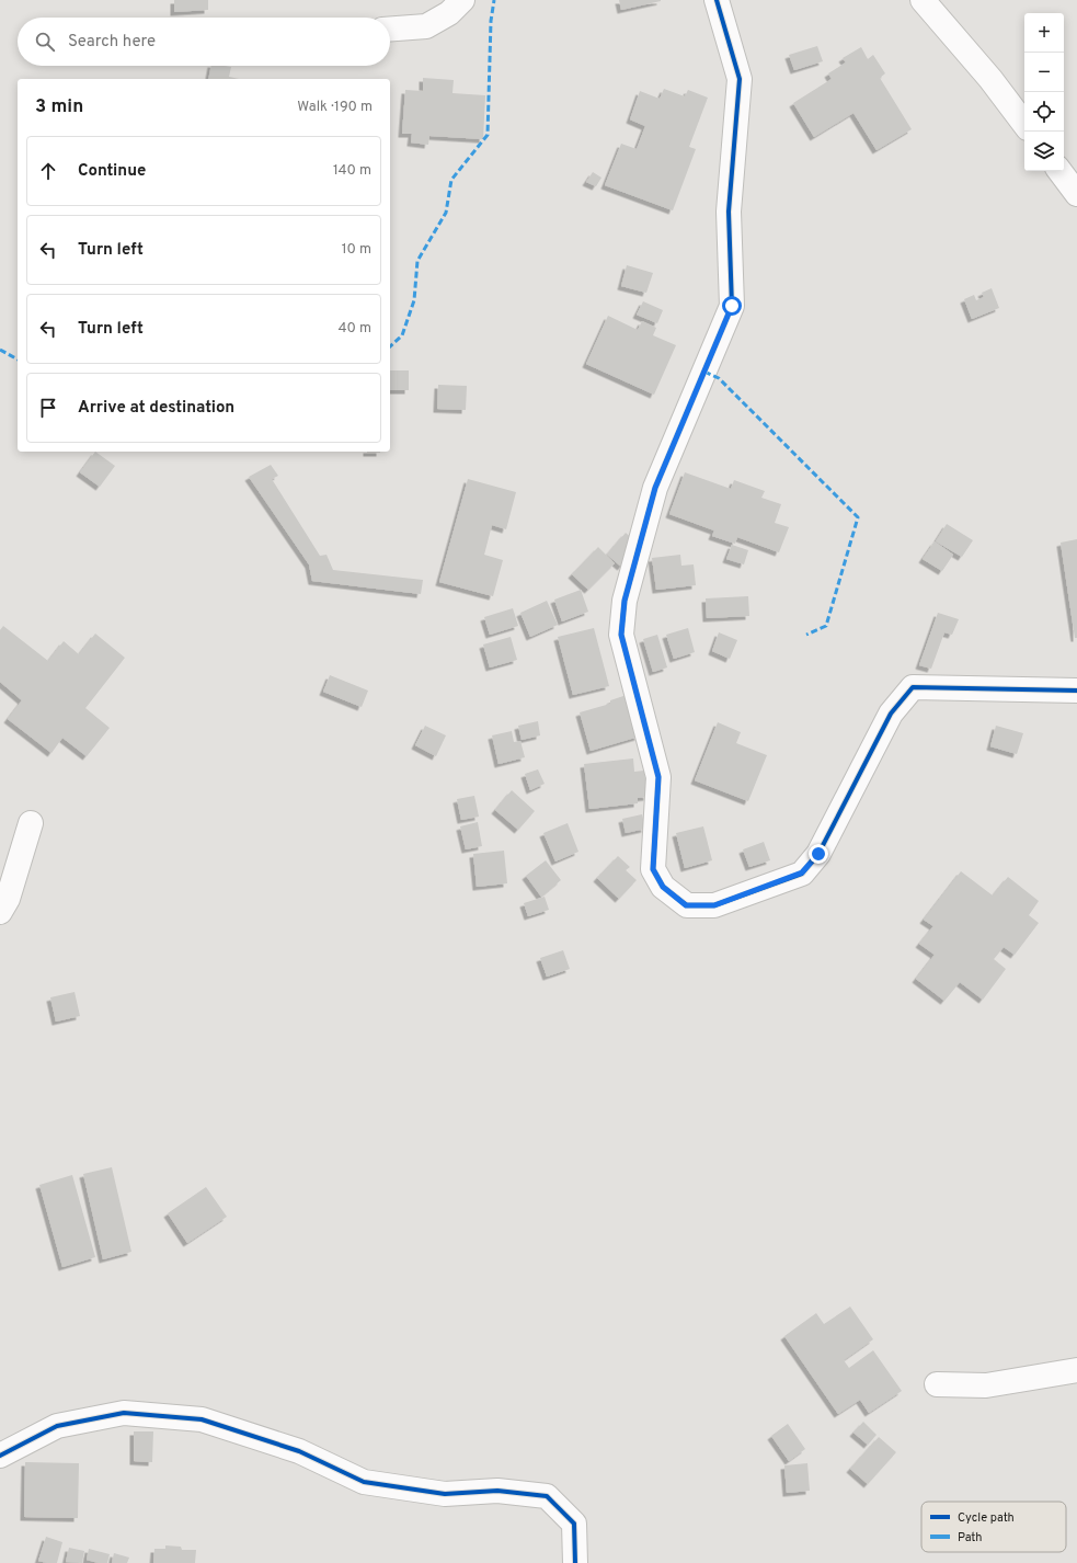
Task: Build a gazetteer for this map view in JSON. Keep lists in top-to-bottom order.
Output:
{
  "legend": ["Cycle path", "Path"],
  "page": {
    "map_buttons": ["+", "−"],
    "search": "Search here",
    "heading": ["3 min", "Walk · 190 m"],
    "list": [
      ["Continue", "140 m"],
      ["Turn left", "10 m"],
      ["Turn left", "40 m"],
      "Arrive at destination"
    ]
  }
}
